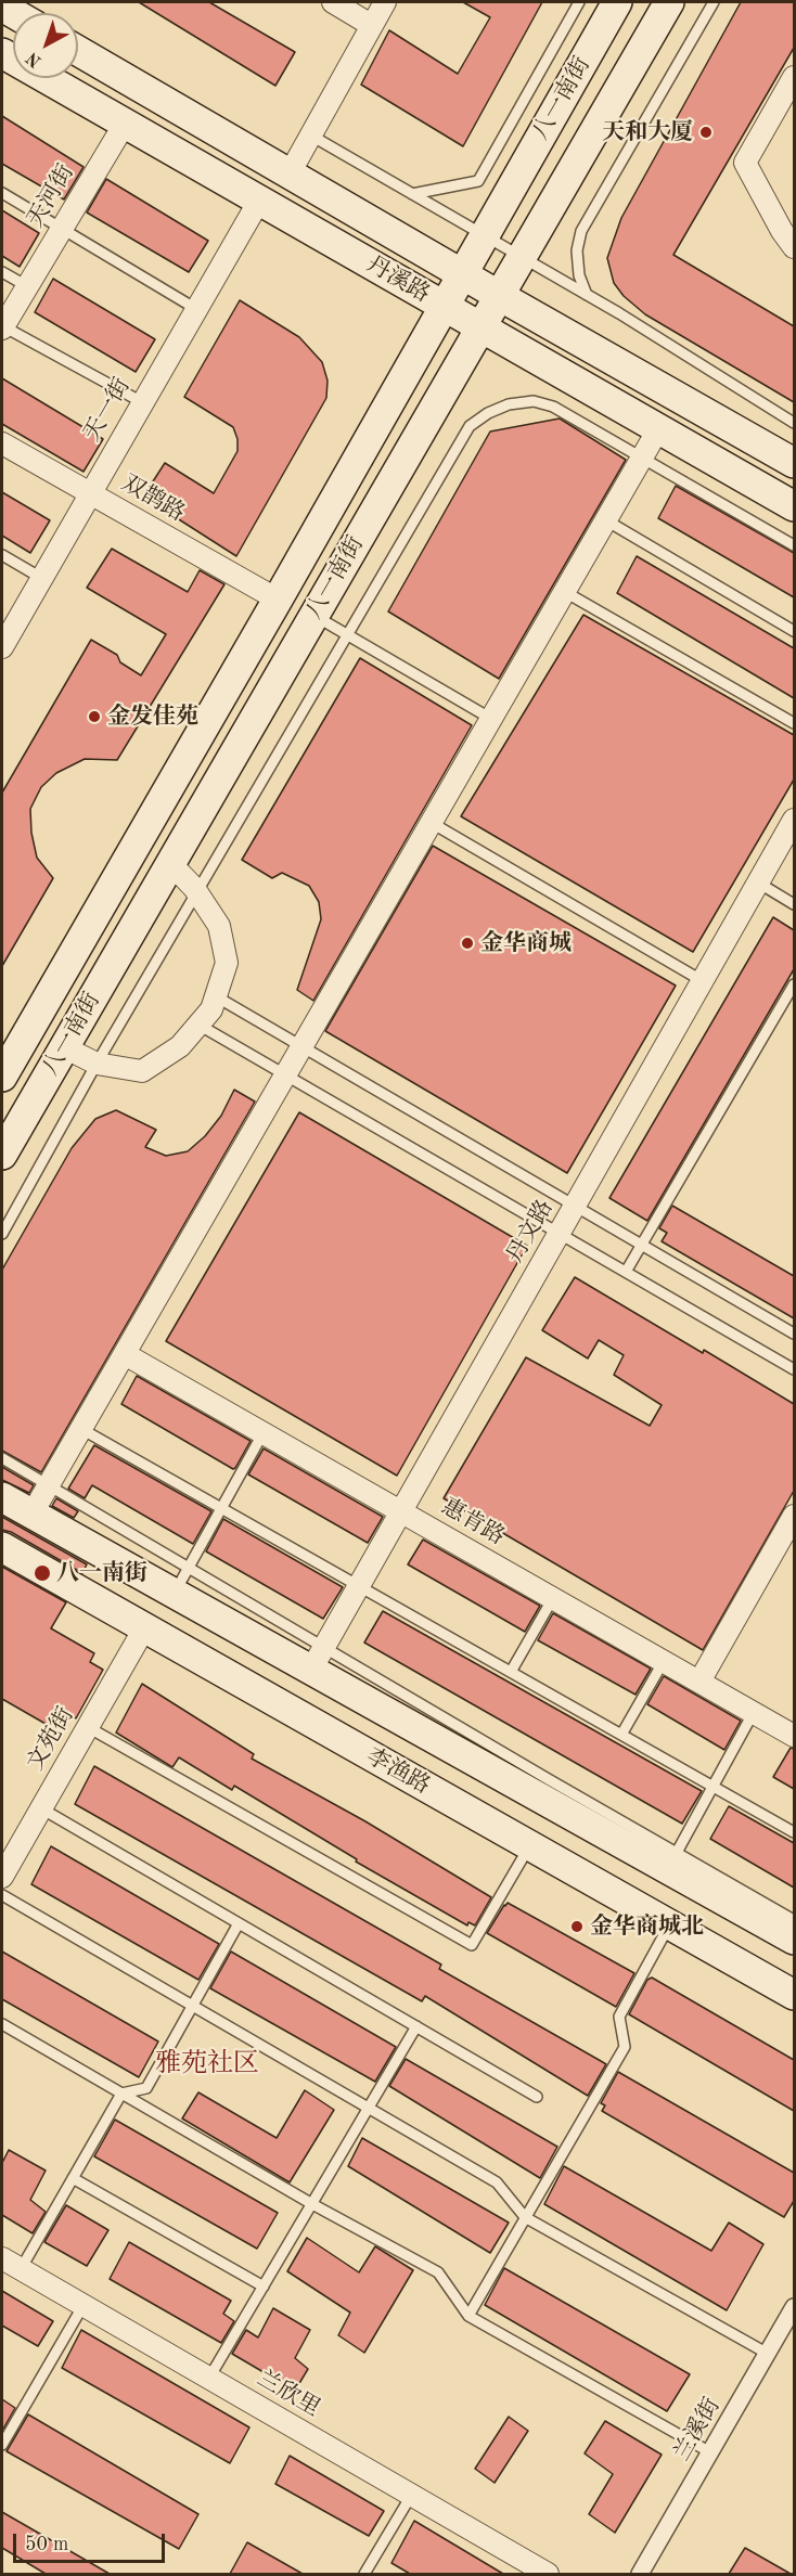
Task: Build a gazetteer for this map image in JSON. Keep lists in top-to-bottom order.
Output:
{
  "streets": {
    "main road": ["八一南街", "丹溪路", "李渔路"],
    "street": [
      "天河街",
      "天一街",
      "双鹊路",
      "丹文路",
      "惠肯路",
      "文苑街",
      "兰欣里",
      "兰溪街"
    ]
  },
  "crossings": [
    ["八一南街", "丹溪路"],
    ["八一南街", "双鹊路"],
    ["天河街", "丹溪路"],
    ["丹溪路", "天一街"],
    ["天一街", "双鹊路"],
    ["丹文路", "惠肯路"],
    ["丹文路", "李渔路"],
    ["文苑街", "李渔路"]
  ],
  "districts": ["雅苑社区"],
  "places": [
    "天和大厦",
    "金发佳苑",
    "金华商城",
    "八一南街",
    "金华商城北"
  ],
  "scale_bar": "50 m",
  "north": "bottom left"
}
